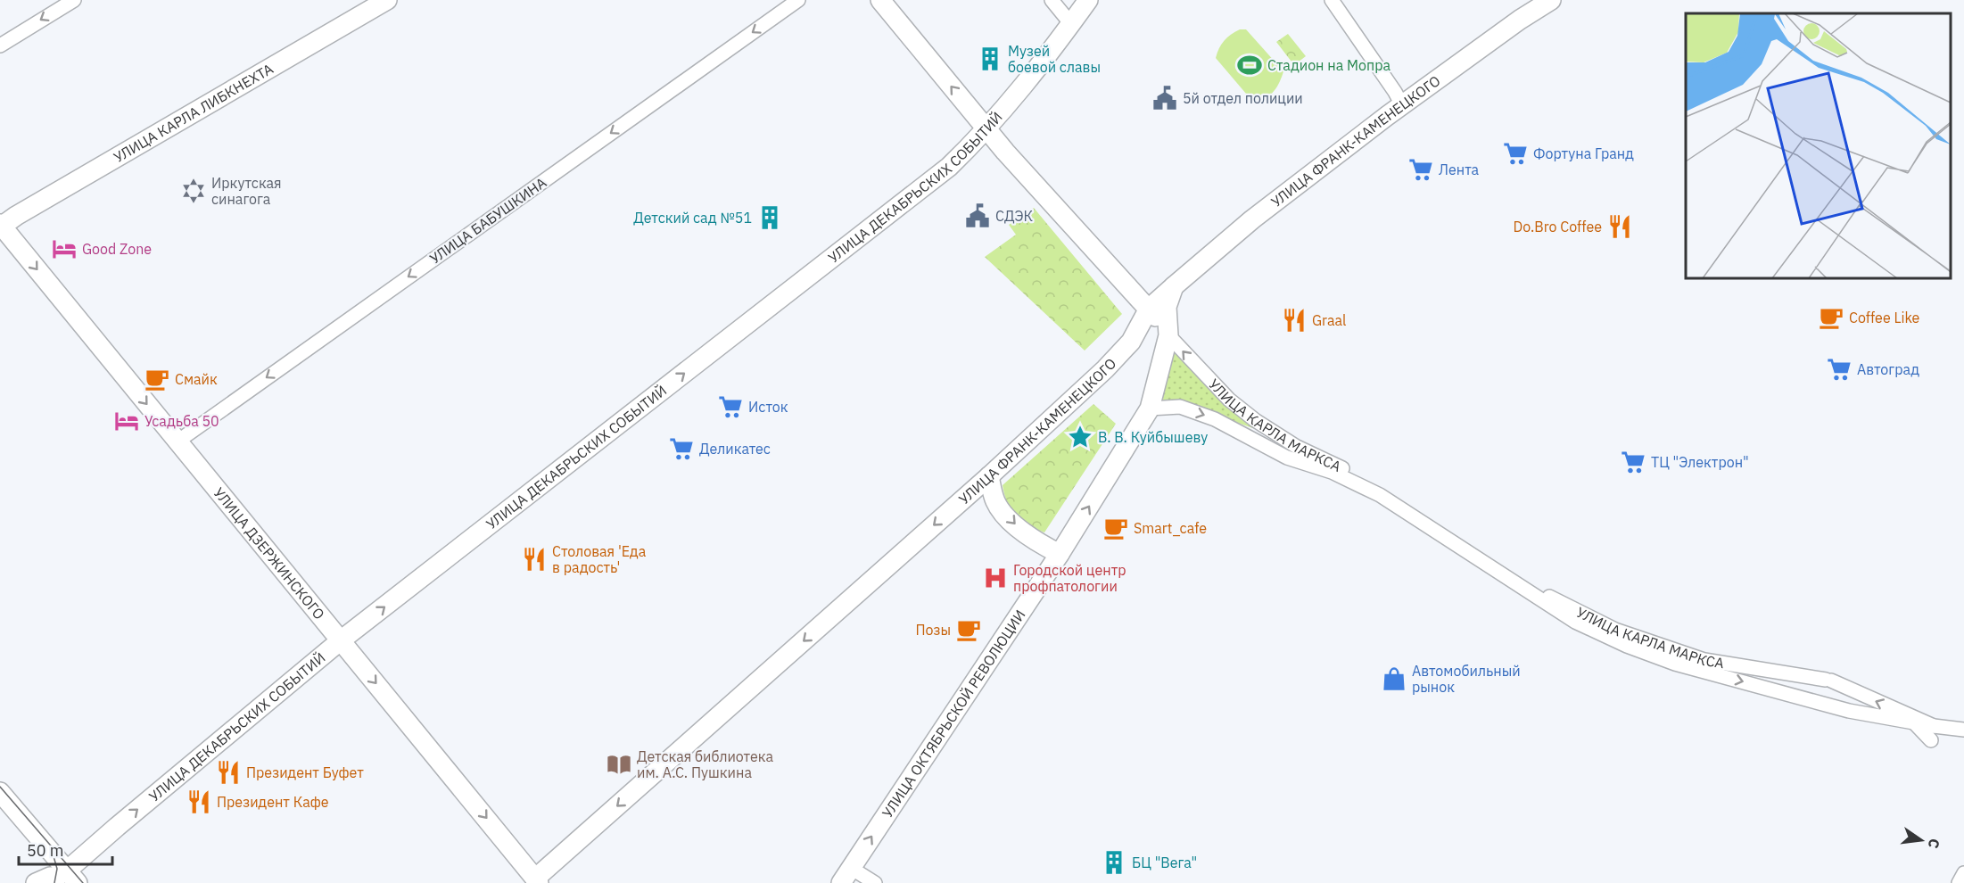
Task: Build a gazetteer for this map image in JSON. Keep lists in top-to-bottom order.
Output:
{
  "streets": {
    "main road": [
      "УЛИЦА КАРЛА ЛИБКНЕХТА",
      "УЛИЦА ФРАНК-КАМЕНЕЦКОГО",
      "УЛИЦА ДЕКАБРЬСКИХ СОБЫТИЙ",
      "УЛИЦА КАРЛА МАРКСА",
      "УЛИЦА ДЗЕРЖИНСКОГО",
      "УЛИЦА ОКТЯБРЬСКОЙ РЕВОЛЮЦИИ"
    ],
    "street": ["УЛИЦА БАБУШКИНА"]
  },
  "crossings": [
    ["УЛИЦА КАРЛА ЛИБКНЕХТА", "УЛИЦА ДЗЕРЖИНСКОГО"],
    ["УЛИЦА ФРАНК-КАМЕНЕЦКОГО", "УЛИЦА КАРЛА МАРКСА"],
    ["УЛИЦА ФРАНК-КАМЕНЕЦКОГО", "УЛИЦА ДЗЕРЖИНСКОГО"],
    ["УЛИЦА ФРАНК-КАМЕНЕЦКОГО", "УЛИЦА ОКТЯБРЬСКОЙ РЕВОЛЮЦИИ"],
    ["УЛИЦА ДЕКАБРЬСКИХ СОБЫТИЙ", "УЛИЦА КАРЛА МАРКСА"],
    ["УЛИЦА ДЕКАБРЬСКИХ СОБЫТИЙ", "УЛИЦА ДЗЕРЖИНСКОГО"],
    ["УЛИЦА БАБУШКИНА", "УЛИЦА ДЗЕРЖИНСКОГО"],
    ["УЛИЦА КАРЛА МАРКСА", "УЛИЦА ОКТЯБРЬСКОЙ РЕВОЛЮЦИИ"]
  ],
  "one_way": [
    "УЛИЦА ФРАНК-КАМЕНЕЦКОГО",
    "УЛИЦА ДЕКАБРЬСКИХ СОБЫТИЙ",
    "УЛИЦА БАБУШКИНА",
    "УЛИЦА КАРЛА МАРКСА",
    "УЛИЦА ДЗЕРЖИНСКОГО",
    "УЛИЦА ОКТЯБРЬСКОЙ РЕВОЛЮЦИИ"
  ],
  "places": {
    "building": ["Музей боевой славы", "Детский сад №51", "БЦ \"Вега\""],
    "sports": ["Стадион на Мопра"],
    "public building": ["5й отдел полиции", "СДЭК"],
    "supermarket": [
      "Фортуна Гранд",
      "Лента",
      "Автоград",
      "Исток",
      "Деликатес",
      "ТЦ \"Электрон\""
    ],
    "synagogue": ["Иркутская синагога"],
    "restaurant": [
      "Do.Bro Coffee",
      "Graal",
      "Столовая 'Еда в радость'",
      "Президент Буфет",
      "Президент Кафе"
    ],
    "hotel": ["Good Zone", "Усадьба 50"],
    "cafe": [
      "Coffee Like",
      "Смайк",
      "Smart_cafe",
      "Позы"
    ],
    "place": ["В. В. Куйбышеву"],
    "hospital": ["Городской центр профпатологии"],
    "shop": ["Автомобильный рынок"],
    "library": ["Детская библиотека им. А.С. Пушкина"]
  },
  "scale_bar": "50 m",
  "north": "right"
}
